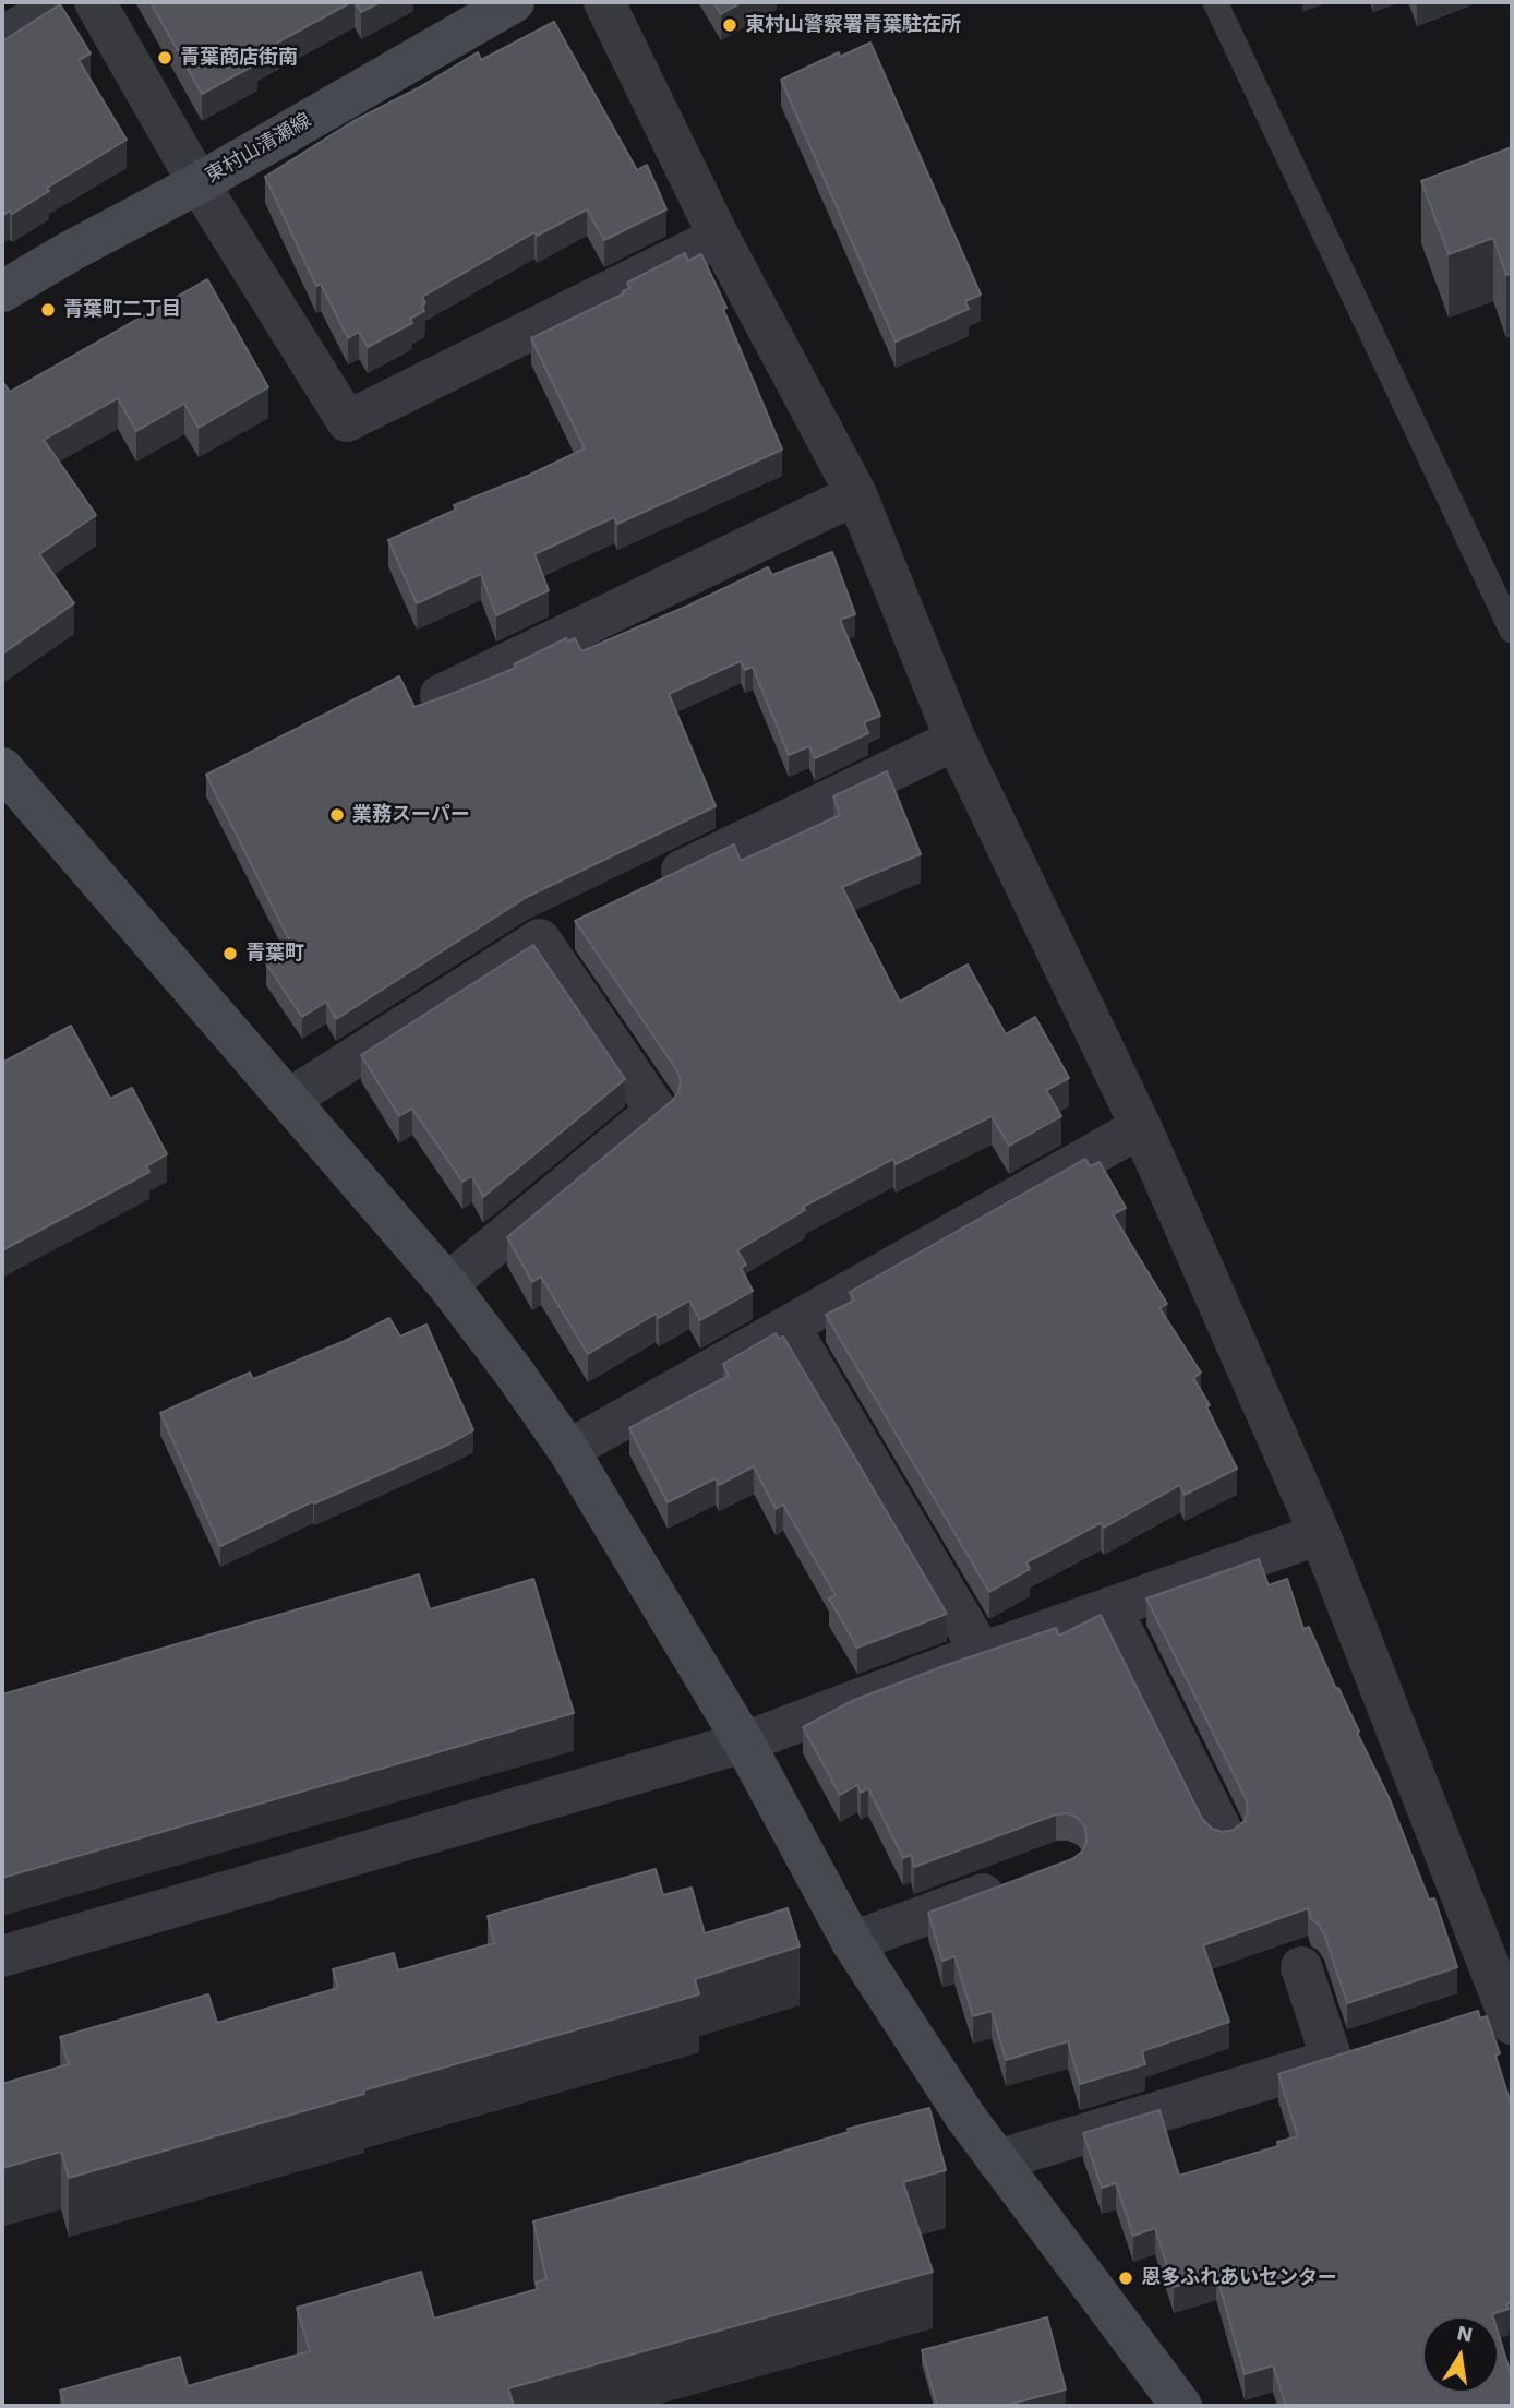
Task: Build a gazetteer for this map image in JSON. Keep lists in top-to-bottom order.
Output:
{
  "streets": {
    "street": ["東村山清瀬線"]
  },
  "places": [
    "東村山警察署青葉駐在所",
    "青葉商店街南",
    "青葉町二丁目",
    "業務スーパー",
    "青葉町",
    "恩多ふれあいセンター"
  ],
  "north": "top"
}
